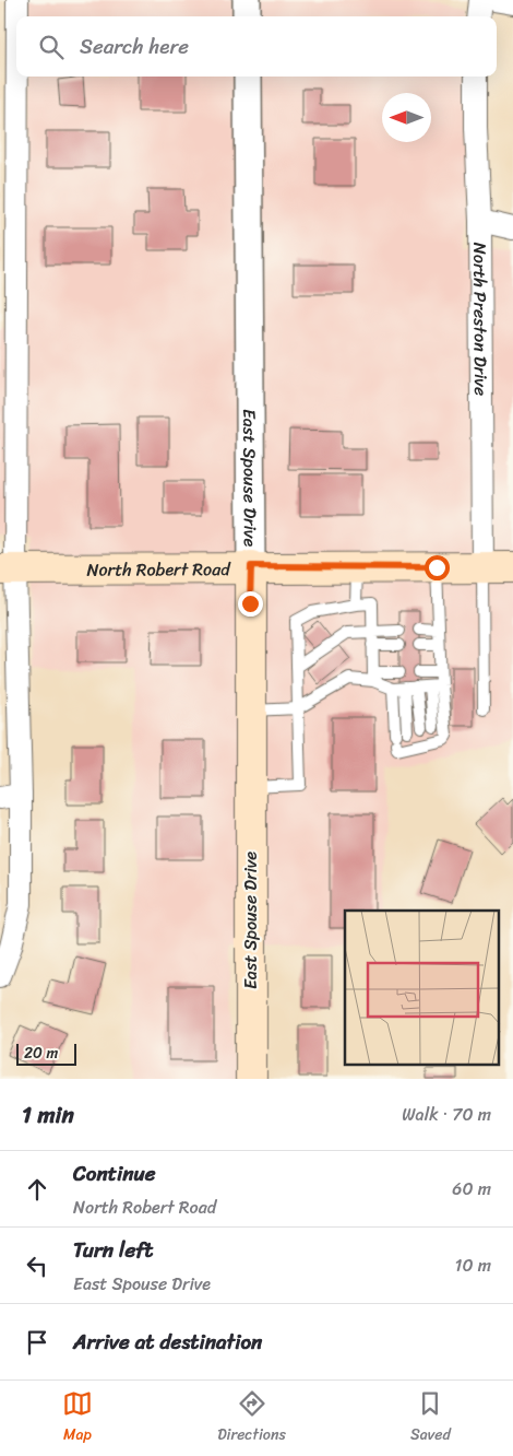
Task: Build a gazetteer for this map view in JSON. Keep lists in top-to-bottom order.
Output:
{
  "streets": {
    "main road": ["East Spouse Drive", "North Robert Road"],
    "street": ["North Preston Drive"]
  },
  "crossings": [
    ["North Preston Drive", "North Robert Road"],
    ["East Spouse Drive", "North Robert Road"]
  ],
  "scale_bar": "20 m",
  "north": "left",
  "page": {
    "search": "Search here",
    "scale": "20 m",
    "heading": ["1 min", "Walk · 70 m"],
    "list": [
      ["Continue", "North Robert Road", "60 m"],
      ["Turn left", "East Spouse Drive", "10 m"],
      "Arrive at destination"
    ],
    "nav": ["Map", "Directions", "Saved"]
  }
}
